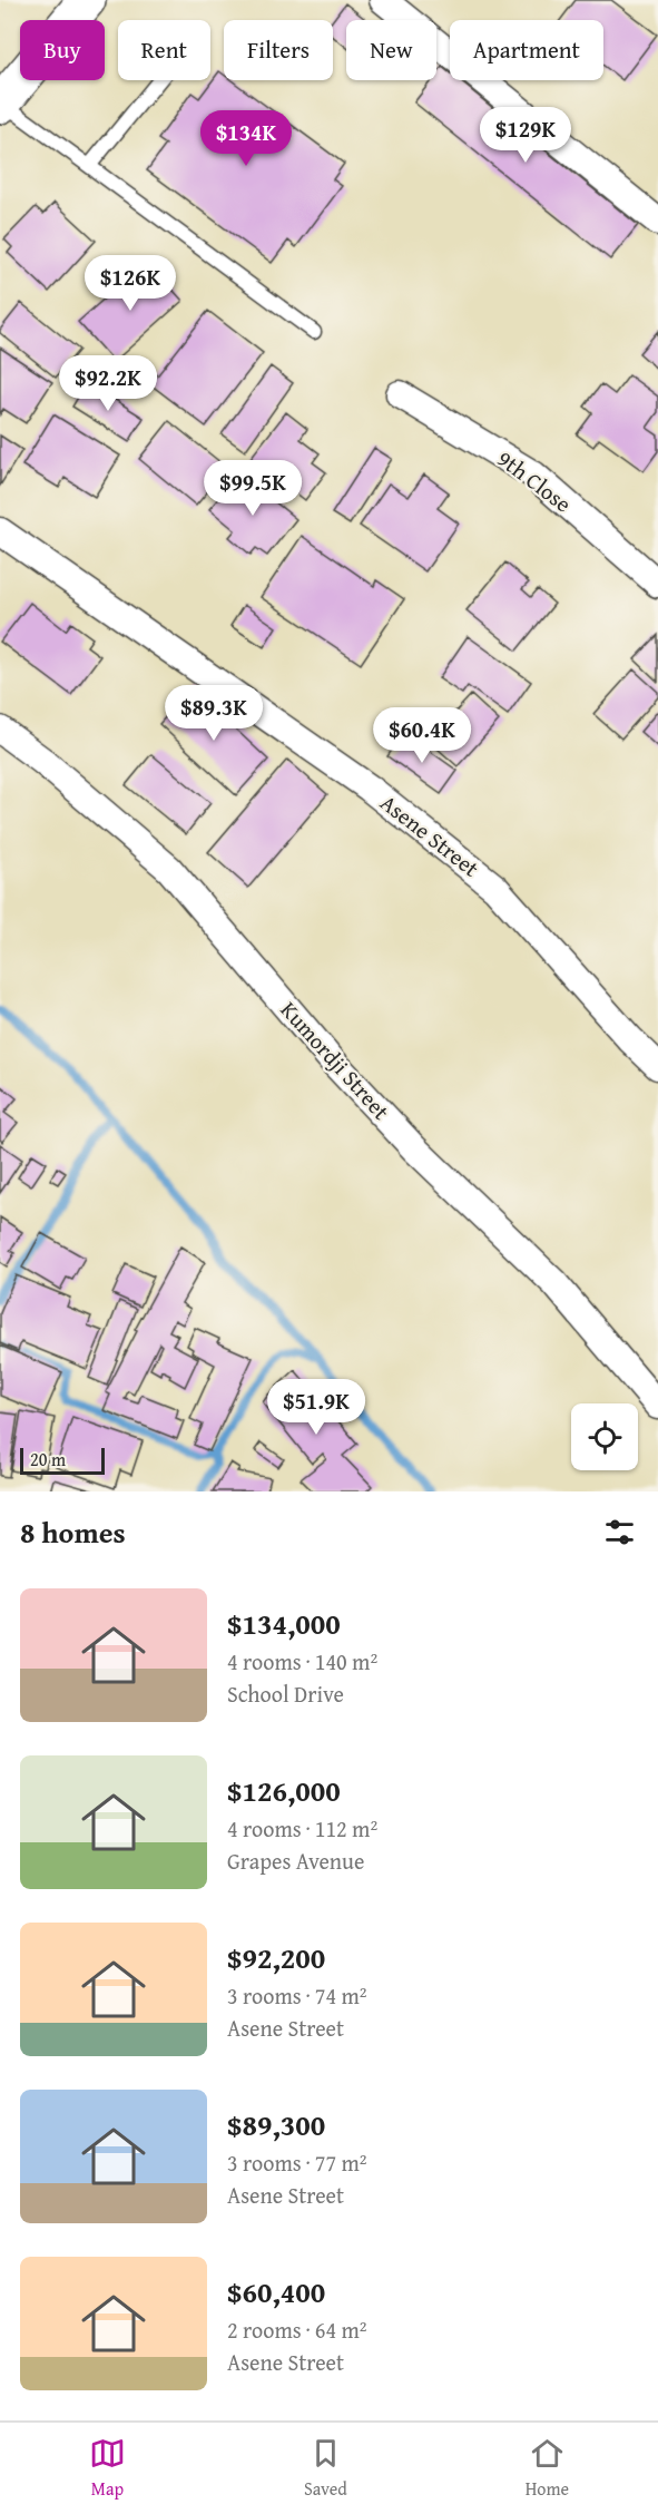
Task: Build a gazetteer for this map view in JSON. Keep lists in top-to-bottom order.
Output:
{
  "streets": {
    "street": ["9th Close", "Asene Street", "Kumordji Street"]
  },
  "scale_bar": "20 m",
  "page": {
    "chip": [
      "Buy",
      "Rent",
      "Filters",
      "New",
      "Apartment"
    ],
    "price": [
      "$129K",
      "$134K",
      "$126K",
      "$92.2K",
      "$99.5K",
      "$89.3K",
      "$60.4K",
      "$51.9K"
    ],
    "scale": "20 m",
    "heading": "8 homes",
    "list": [
      {
        "name": "$134,000",
        "note": "4 rooms · 140 m² · School Drive"
      },
      {
        "name": "$126,000",
        "note": "4 rooms · 112 m² · Grapes Avenue"
      },
      {
        "name": "$92,200",
        "note": "3 rooms · 74 m² · Asene Street"
      },
      {
        "name": "$89,300",
        "note": "3 rooms · 77 m² · Asene Street"
      },
      {
        "name": "$60,400",
        "note": "2 rooms · 64 m² · Asene Street"
      }
    ],
    "tabs": ["Map", "Saved", "Home"]
  }
}
